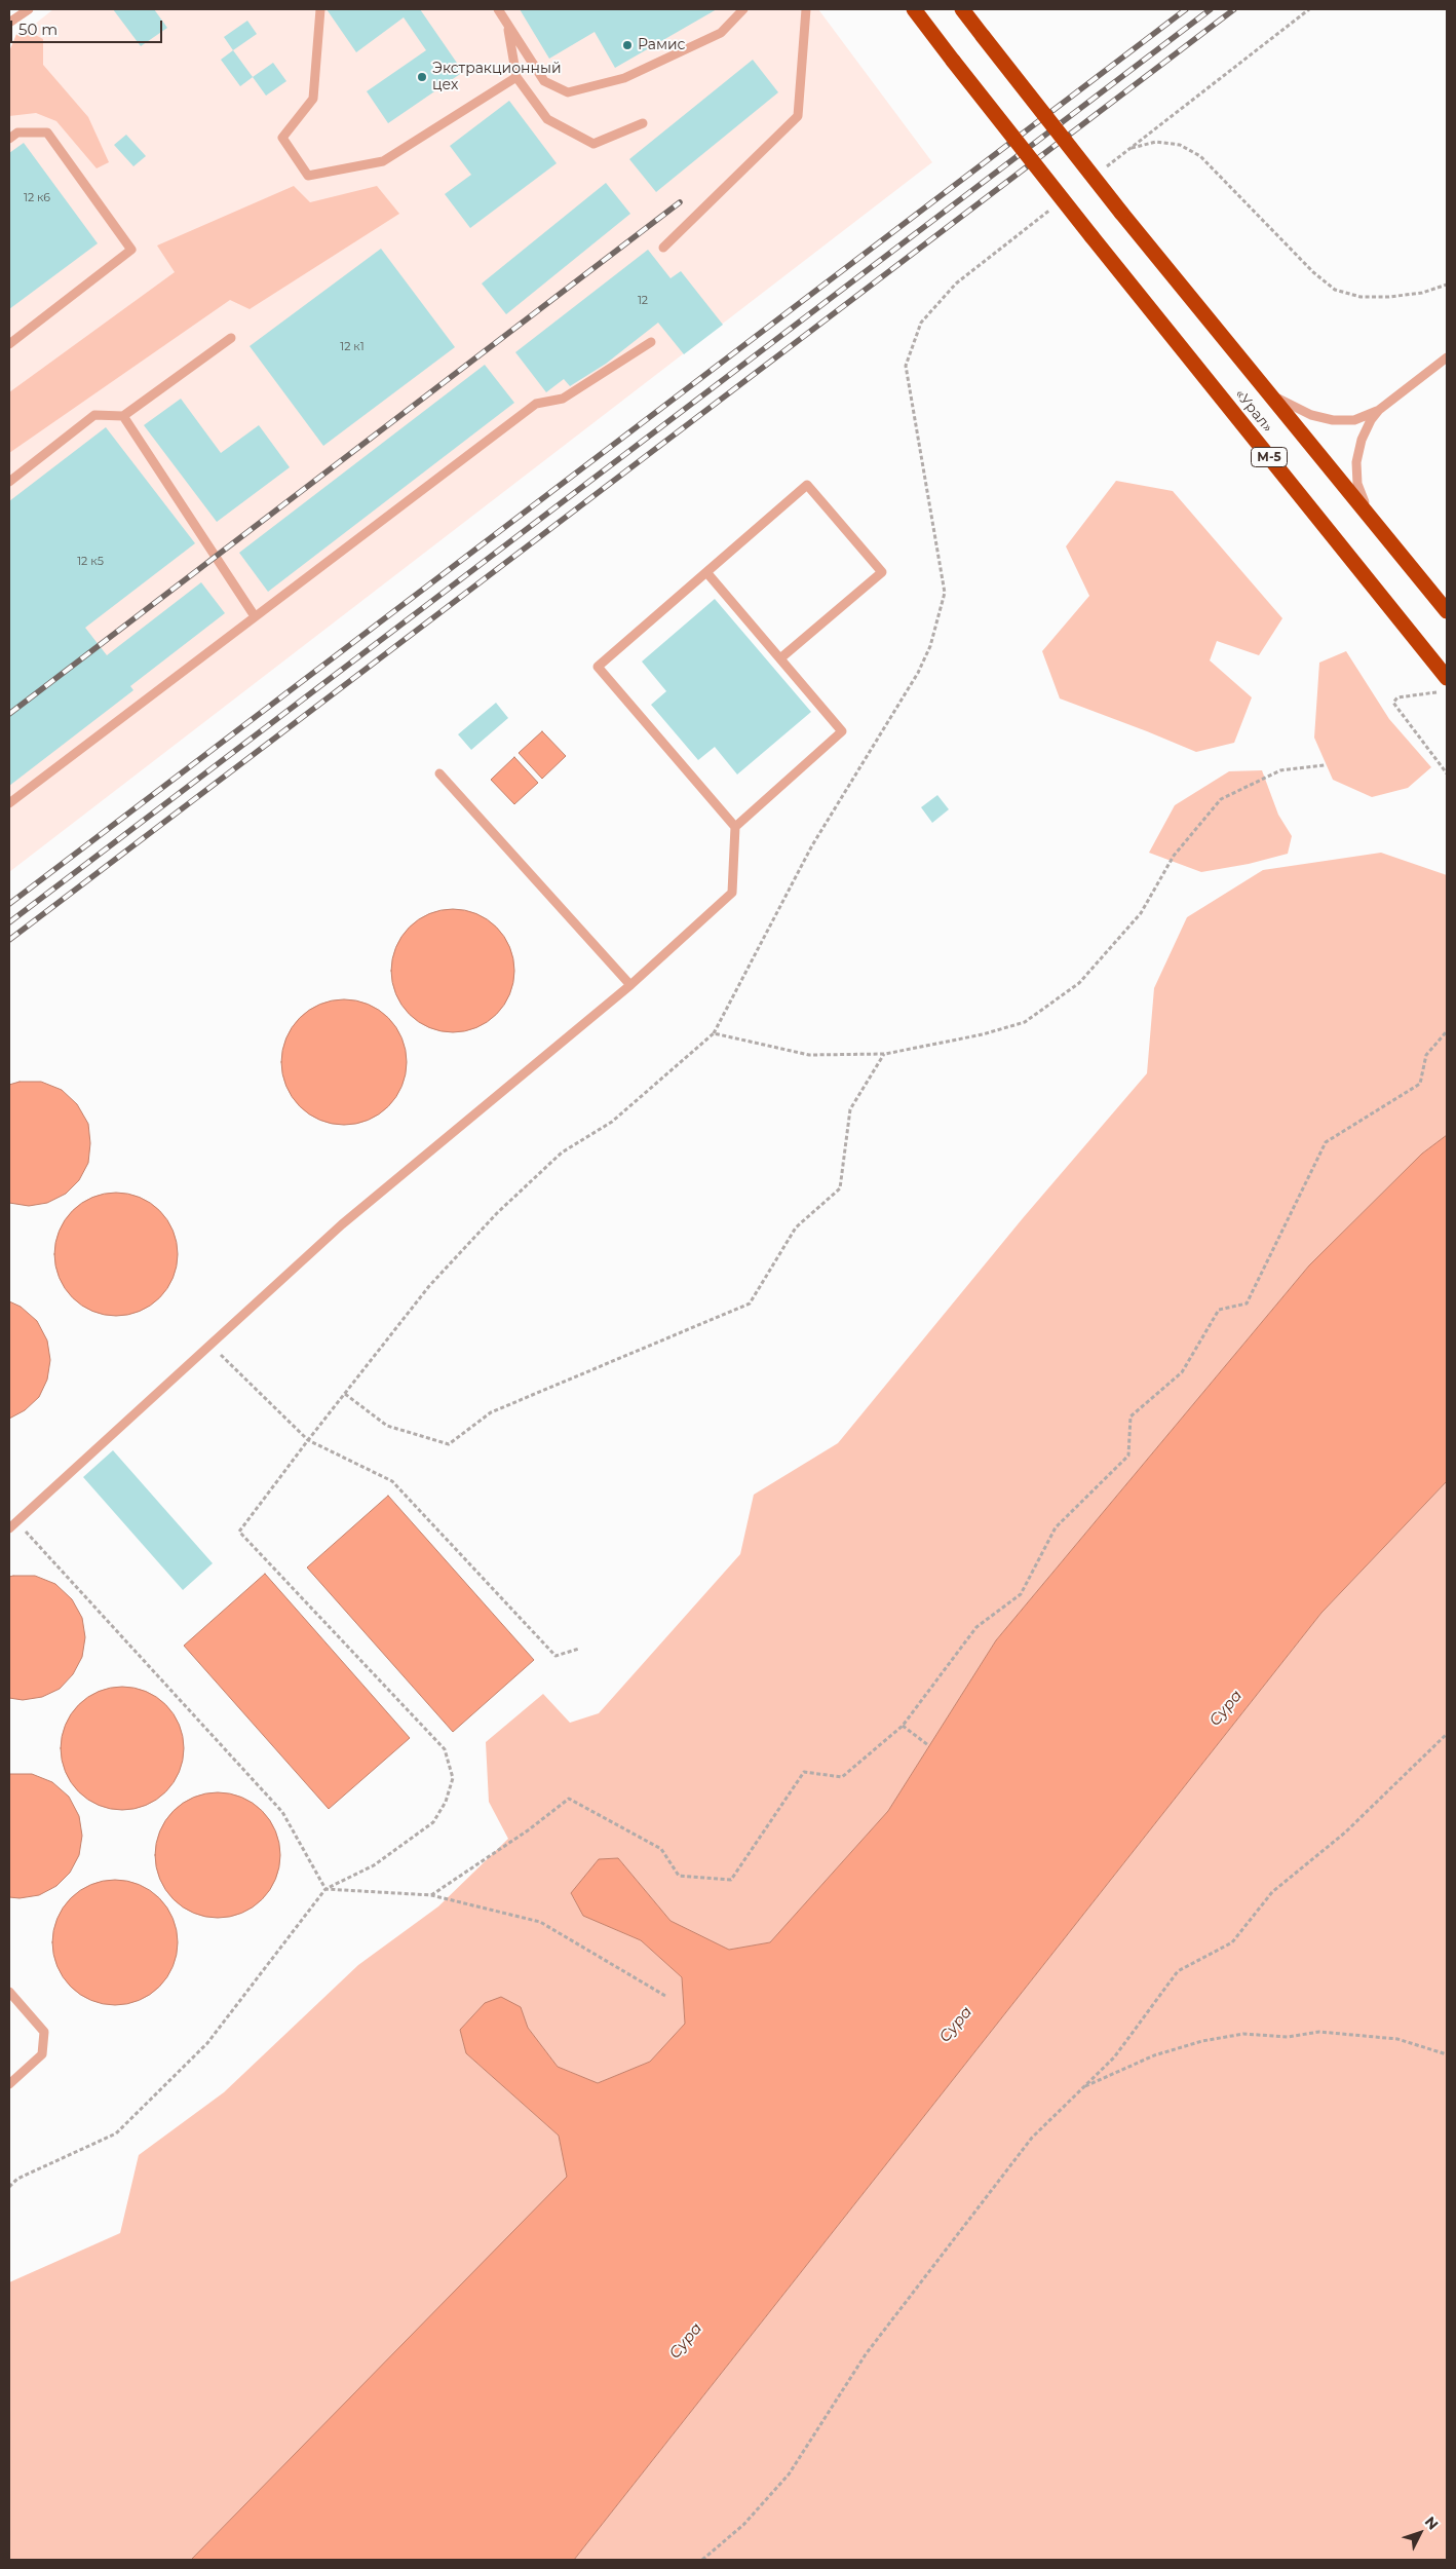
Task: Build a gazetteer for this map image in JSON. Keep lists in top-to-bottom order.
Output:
{
  "streets": {
    "highway": ["«Урал»", "М-5"]
  },
  "water": ["Сура"],
  "places": ["Рамис", "Экстракционный цех"],
  "house_numbers": [
    "12 к6",
    "12",
    "12 к1",
    "12 к5"
  ],
  "scale_bar": "50 m",
  "north": "top right"
}
